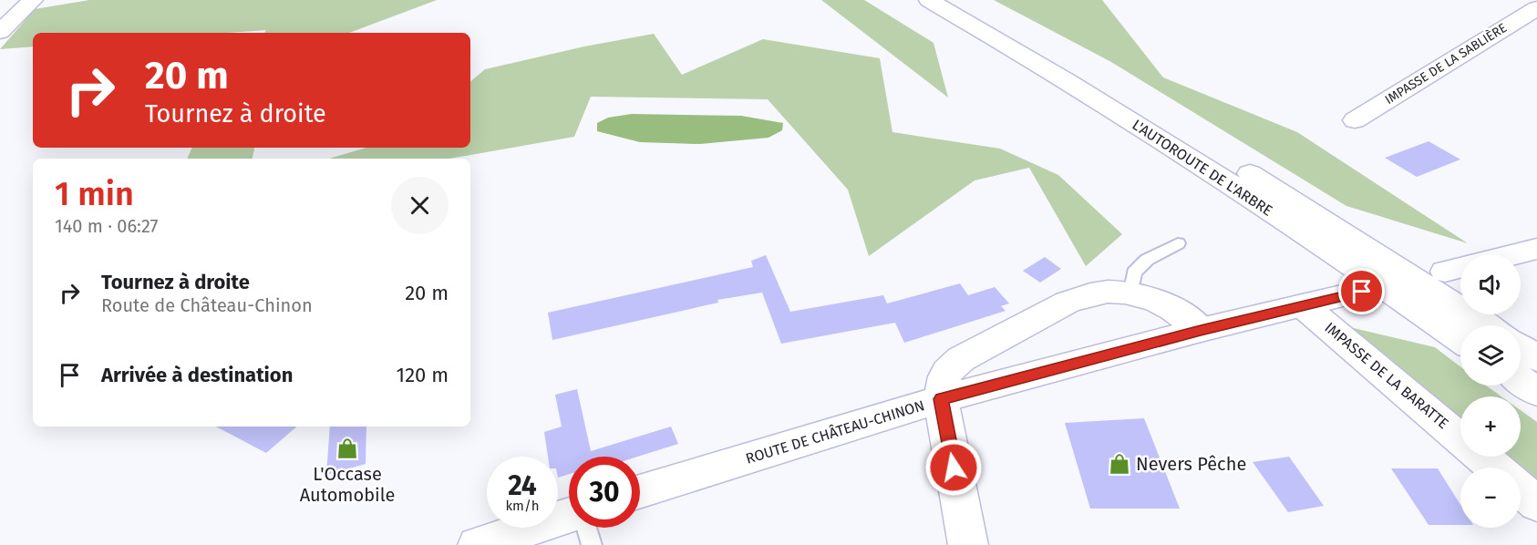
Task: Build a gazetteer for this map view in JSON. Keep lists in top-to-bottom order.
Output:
{
  "streets": {
    "main road": [
      "IMPASSE DE LA SABLIÈRE",
      "L'AUTOROUTE DE L'ARBRE",
      "IMPASSE DE LA BARATTE",
      "ROUTE DE CHÂTEAU-CHINON"
    ]
  },
  "crossings": [
    ["IMPASSE DE LA BARATTE", "ROUTE DE CHÂTEAU-CHINON"]
  ],
  "places": {
    "shop": ["L'Occase Automobile", "Nevers Pêche"]
  },
  "page": {
    "turn": ["20 m", "Tournez à droite"],
    "heading": ["1 min", "140 m · 06:27"],
    "list": [
      {
        "name": "Tournez à droite",
        "note": "Route de Château-Chinon",
        "value": "20 m"
      },
      {
        "name": "Arrivée à destination",
        "value": "120 m"
      }
    ],
    "map_buttons": ["+", "−"],
    "speed": "24 km/h",
    "limit": "30"
  }
}
